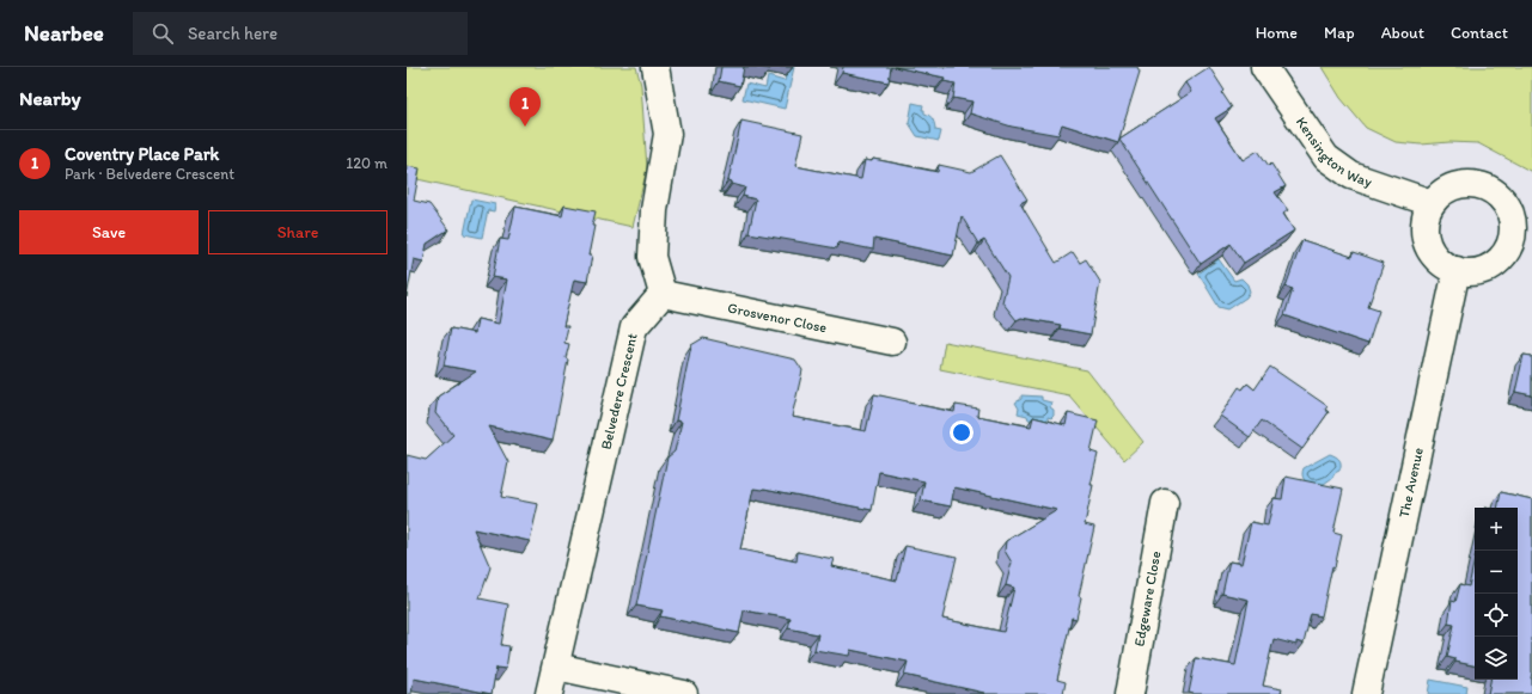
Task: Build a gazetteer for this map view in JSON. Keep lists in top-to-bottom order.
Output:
{
  "streets": {
    "street": [
      "Kensington Way",
      "Grosvenor Close",
      "Belvedere Crescent",
      "The Avenue",
      "Edgeware Close"
    ]
  },
  "crossings": [
    ["Kensington Way", "The Avenue"],
    ["Grosvenor Close", "Belvedere Crescent"]
  ],
  "page": {
    "header": "Nearbee",
    "search": "Search here",
    "nav": [
      "Home",
      "Map",
      "About",
      "Contact"
    ],
    "heading": "Nearby",
    "pins": "1",
    "list": [
      {
        "mark": "1",
        "name": "Coventry Place Park",
        "note": "Park · Belvedere Crescent",
        "value": "120 m"
      }
    ],
    "buttons": ["Save", "Share"],
    "map_buttons": ["+", "−"]
  }
}
